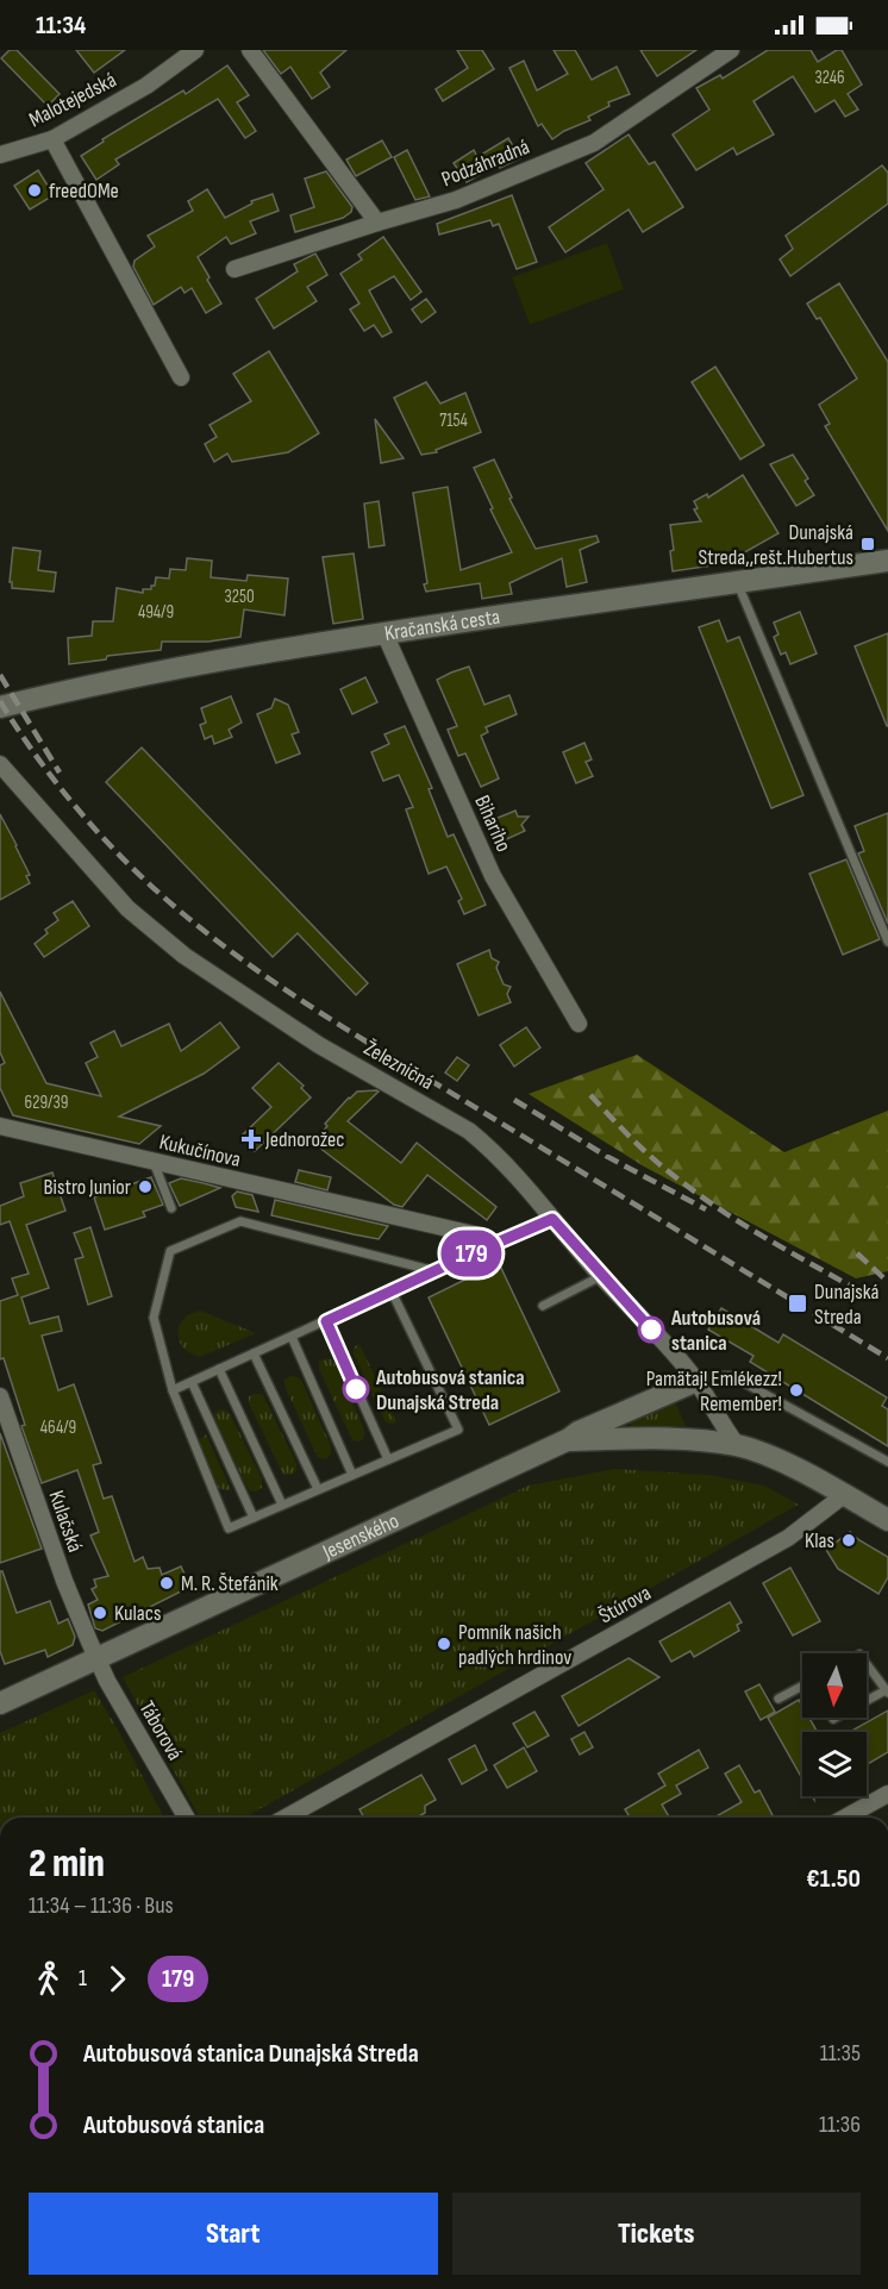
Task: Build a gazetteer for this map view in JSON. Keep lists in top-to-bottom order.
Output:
{
  "streets": {
    "street": [
      "Malotejedská",
      "Podzáhradná",
      "Kračanská cesta",
      "Bihariho",
      "Železničná",
      "Kukučínova",
      "Kulačská",
      "Jesenského",
      "Štúrova",
      "Táborová"
    ]
  },
  "crossings": [
    ["Kračanská cesta", "Bihariho"],
    ["Železničná", "Jesenského"],
    ["Kulačská", "Jesenského"],
    ["Kulačská", "Táborová"],
    ["Jesenského", "Štúrova"],
    ["Jesenského", "Táborová"]
  ],
  "places": {
    "other": [
      "freedOMe",
      "Bistro Junior",
      "Autobusová stanica",
      "Autobusová stanica Dunajská Streda",
      "Pamätaj! Emlékezz! Remember!",
      "Klas",
      "M. R. Štefánik",
      "Kulacs",
      "Pomník našich padlých hrdinov"
    ],
    "transit": ["Dunajská Streda,,rešt.Hubertus", "Dunajská Streda"],
    "health": ["Jednorožec"]
  },
  "lines": ["bus line 179"],
  "house_numbers": [
    "3246",
    "7154",
    "3250",
    "494/9",
    "629/39",
    "464/9"
  ],
  "north": "bottom",
  "page": {
    "status": "11:34",
    "on_map": "179",
    "heading": ["2 min", "11:34 – 11:36 · Bus", "€1.50"],
    "legs": ["1", "179"],
    "list": [
      {
        "name": "Autobusová stanica Dunajská Streda",
        "value": "11:35"
      },
      {
        "name": "Autobusová stanica",
        "value": "11:36"
      }
    ],
    "buttons": ["Start", "Tickets"]
  }
}
